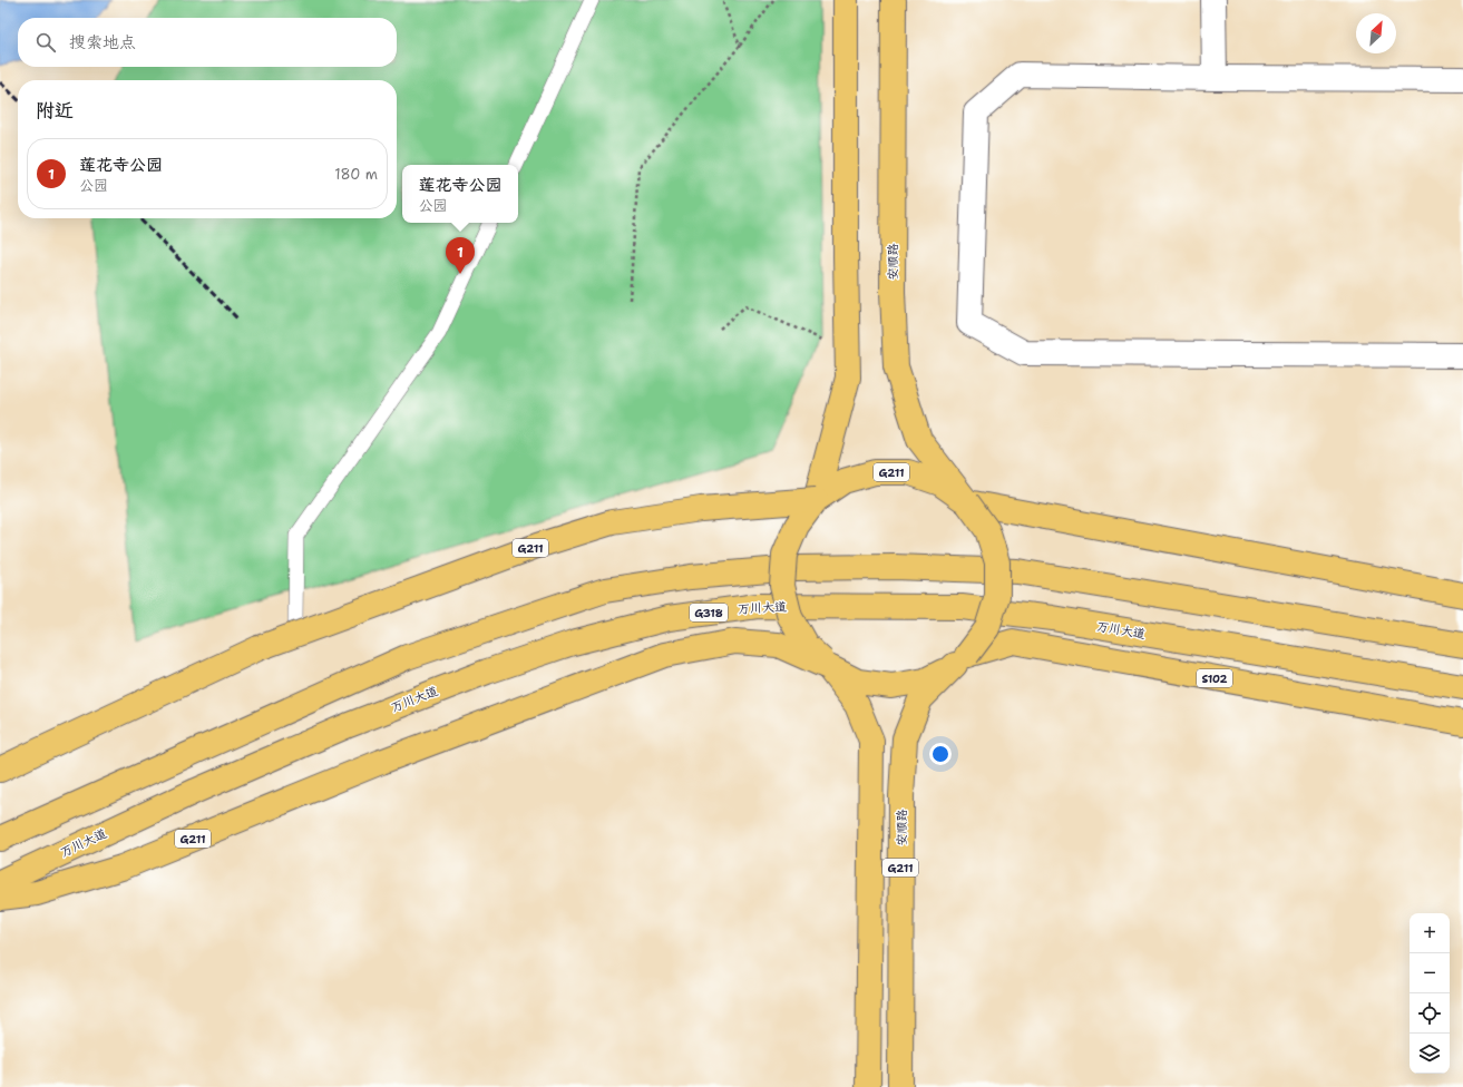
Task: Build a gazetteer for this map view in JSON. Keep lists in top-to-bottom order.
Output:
{
  "streets": {
    "main road": [
      "安顺路",
      "G211",
      "万川大道",
      "G318",
      "S102"
    ]
  },
  "crossings": [
    ["安顺路", "G211"],
    ["安顺路", "S102"],
    ["G211", "S102"]
  ],
  "north": "top right",
  "page": {
    "search": "搜索地点",
    "heading": "附近",
    "list": [
      {
        "mark": "1",
        "name": "莲花寺公园",
        "note": "公园",
        "value": "180 m"
      }
    ],
    "popup": ["莲花寺公园", "公园"],
    "pins": "1",
    "map_buttons": ["+", "−"]
  }
}
